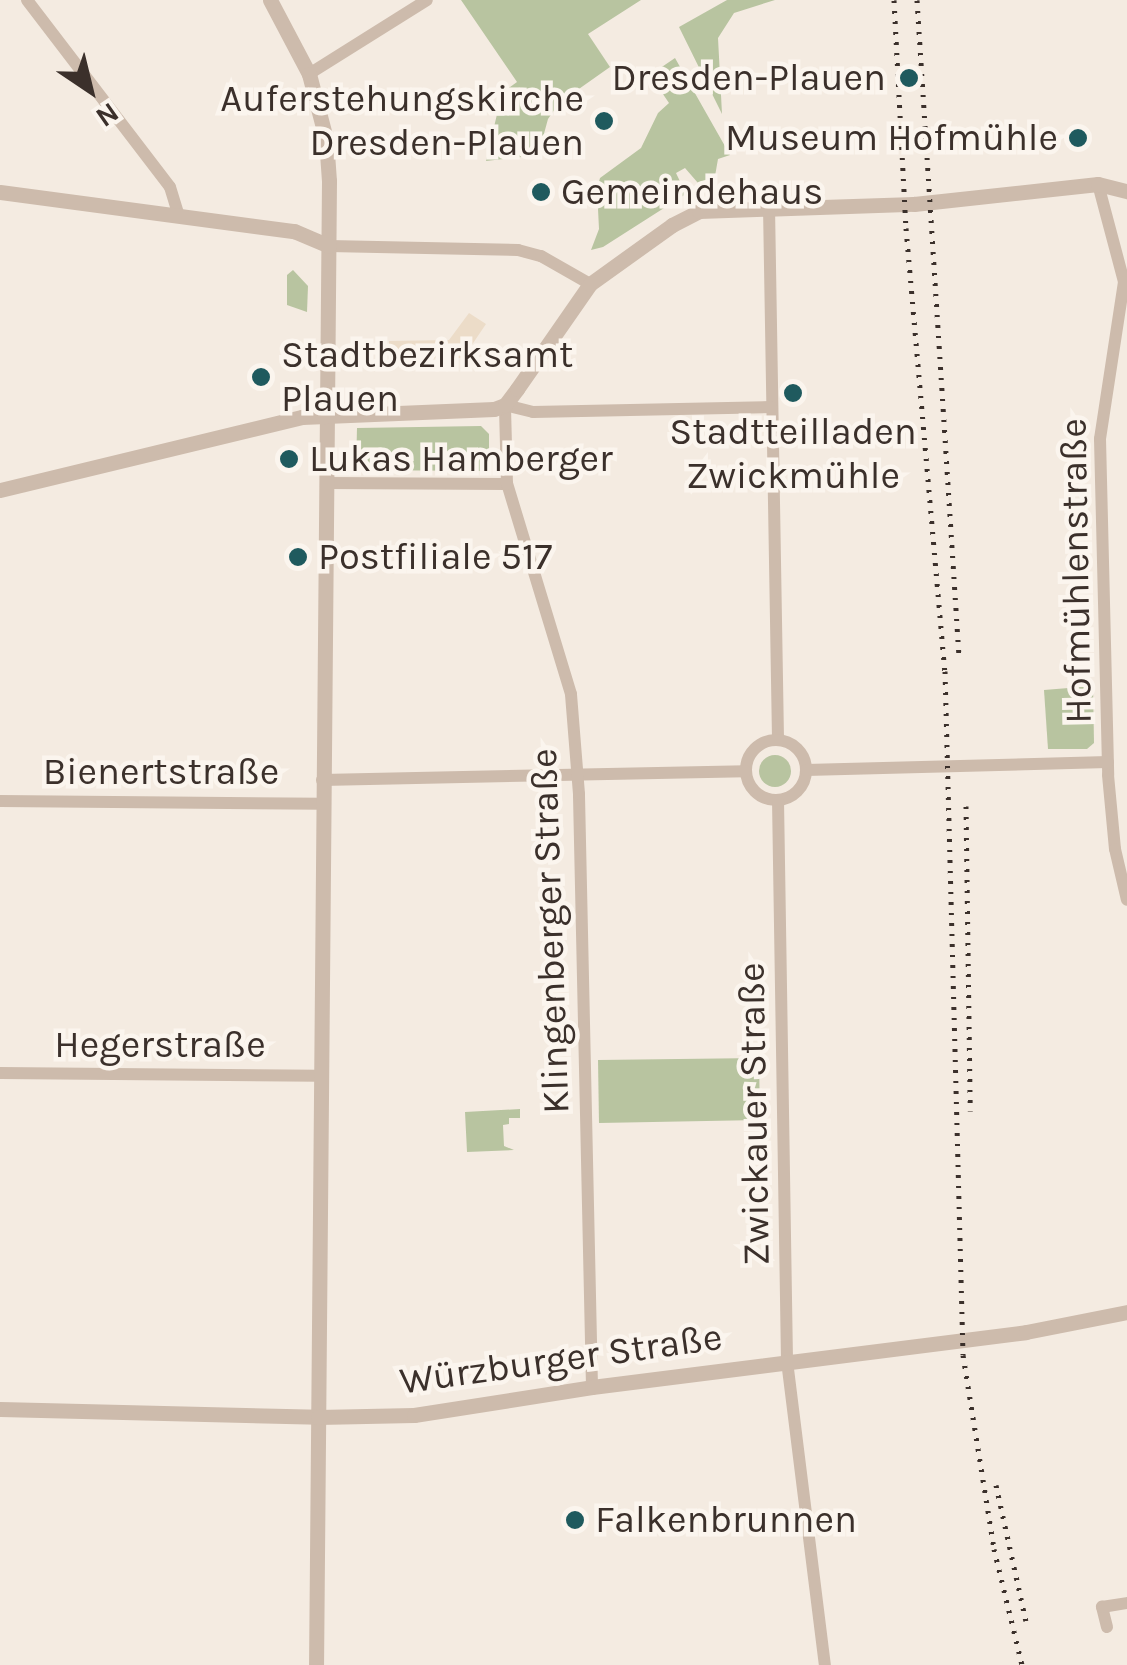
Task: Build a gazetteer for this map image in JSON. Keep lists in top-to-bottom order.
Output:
{
  "streets": {
    "street": [
      "Hofmühlenstraße",
      "Bienertstraße",
      "Klingenberger Straße",
      "Hegerstraße",
      "Zwickauer Straße",
      "Würzburger Straße"
    ]
  },
  "crossings": [
    ["Bienertstraße", "Klingenberger Straße"],
    ["Bienertstraße", "Zwickauer Straße"],
    ["Klingenberger Straße", "Würzburger Straße"],
    ["Zwickauer Straße", "Würzburger Straße"]
  ],
  "places": [
    "Dresden-Plauen",
    "Auferstehungskirche Dresden-Plauen",
    "Museum Hofmühle",
    "Gemeindehaus",
    "Stadtbezirksamt Plauen",
    "Stadtteilladen Zwickmühle",
    "Lukas Hamberger",
    "Postfiliale 517",
    "Falkenbrunnen"
  ],
  "north": "bottom right"
}
